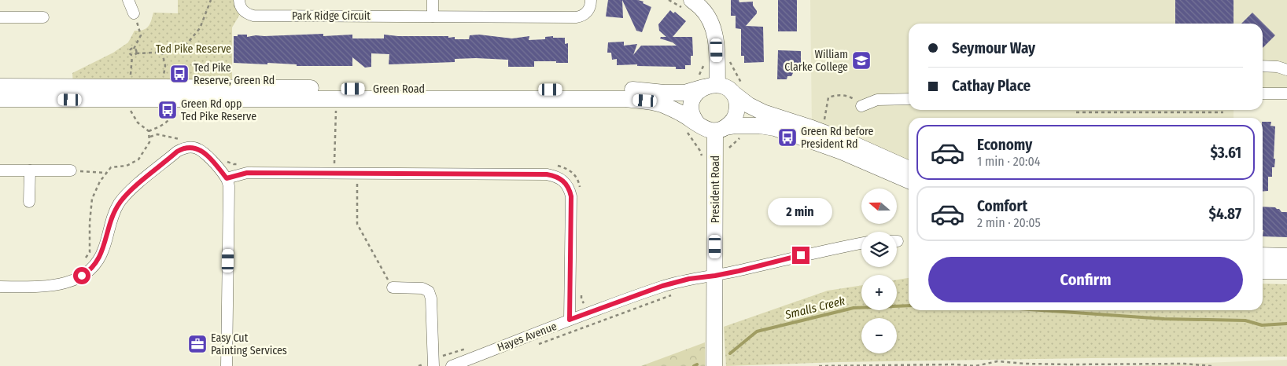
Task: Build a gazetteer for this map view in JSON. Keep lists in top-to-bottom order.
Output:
{
  "streets": {
    "main road": ["Green Road", "President Road"],
    "street": ["Park Ridge Circuit", "Hayes Avenue"]
  },
  "crossings": [
    ["Green Road", "President Road"],
    ["President Road", "Hayes Avenue"]
  ],
  "water": ["Smalls Creek"],
  "parks": ["Ted Pike Reserve"],
  "places": {
    "school or university": ["William Clarke College"],
    "bus stop": ["Ted Pike Reserve, Green Rd", "Green Rd opp Ted Pike Reserve", "Green Rd before President Rd"],
    "office": ["Easy Cut Painting Services"]
  },
  "north": "left",
  "page": {
    "banner": ["Seymour Way", "Cathay Place"],
    "list": [
      {
        "name": "Economy",
        "note": "1 min · 20:04",
        "value": "$3.61"
      },
      {
        "name": "Comfort",
        "note": "2 min · 20:05",
        "value": "$4.87"
      }
    ],
    "map_buttons": ["+", "−"],
    "bubble": "2 min",
    "buttons": "Confirm"
  }
}
